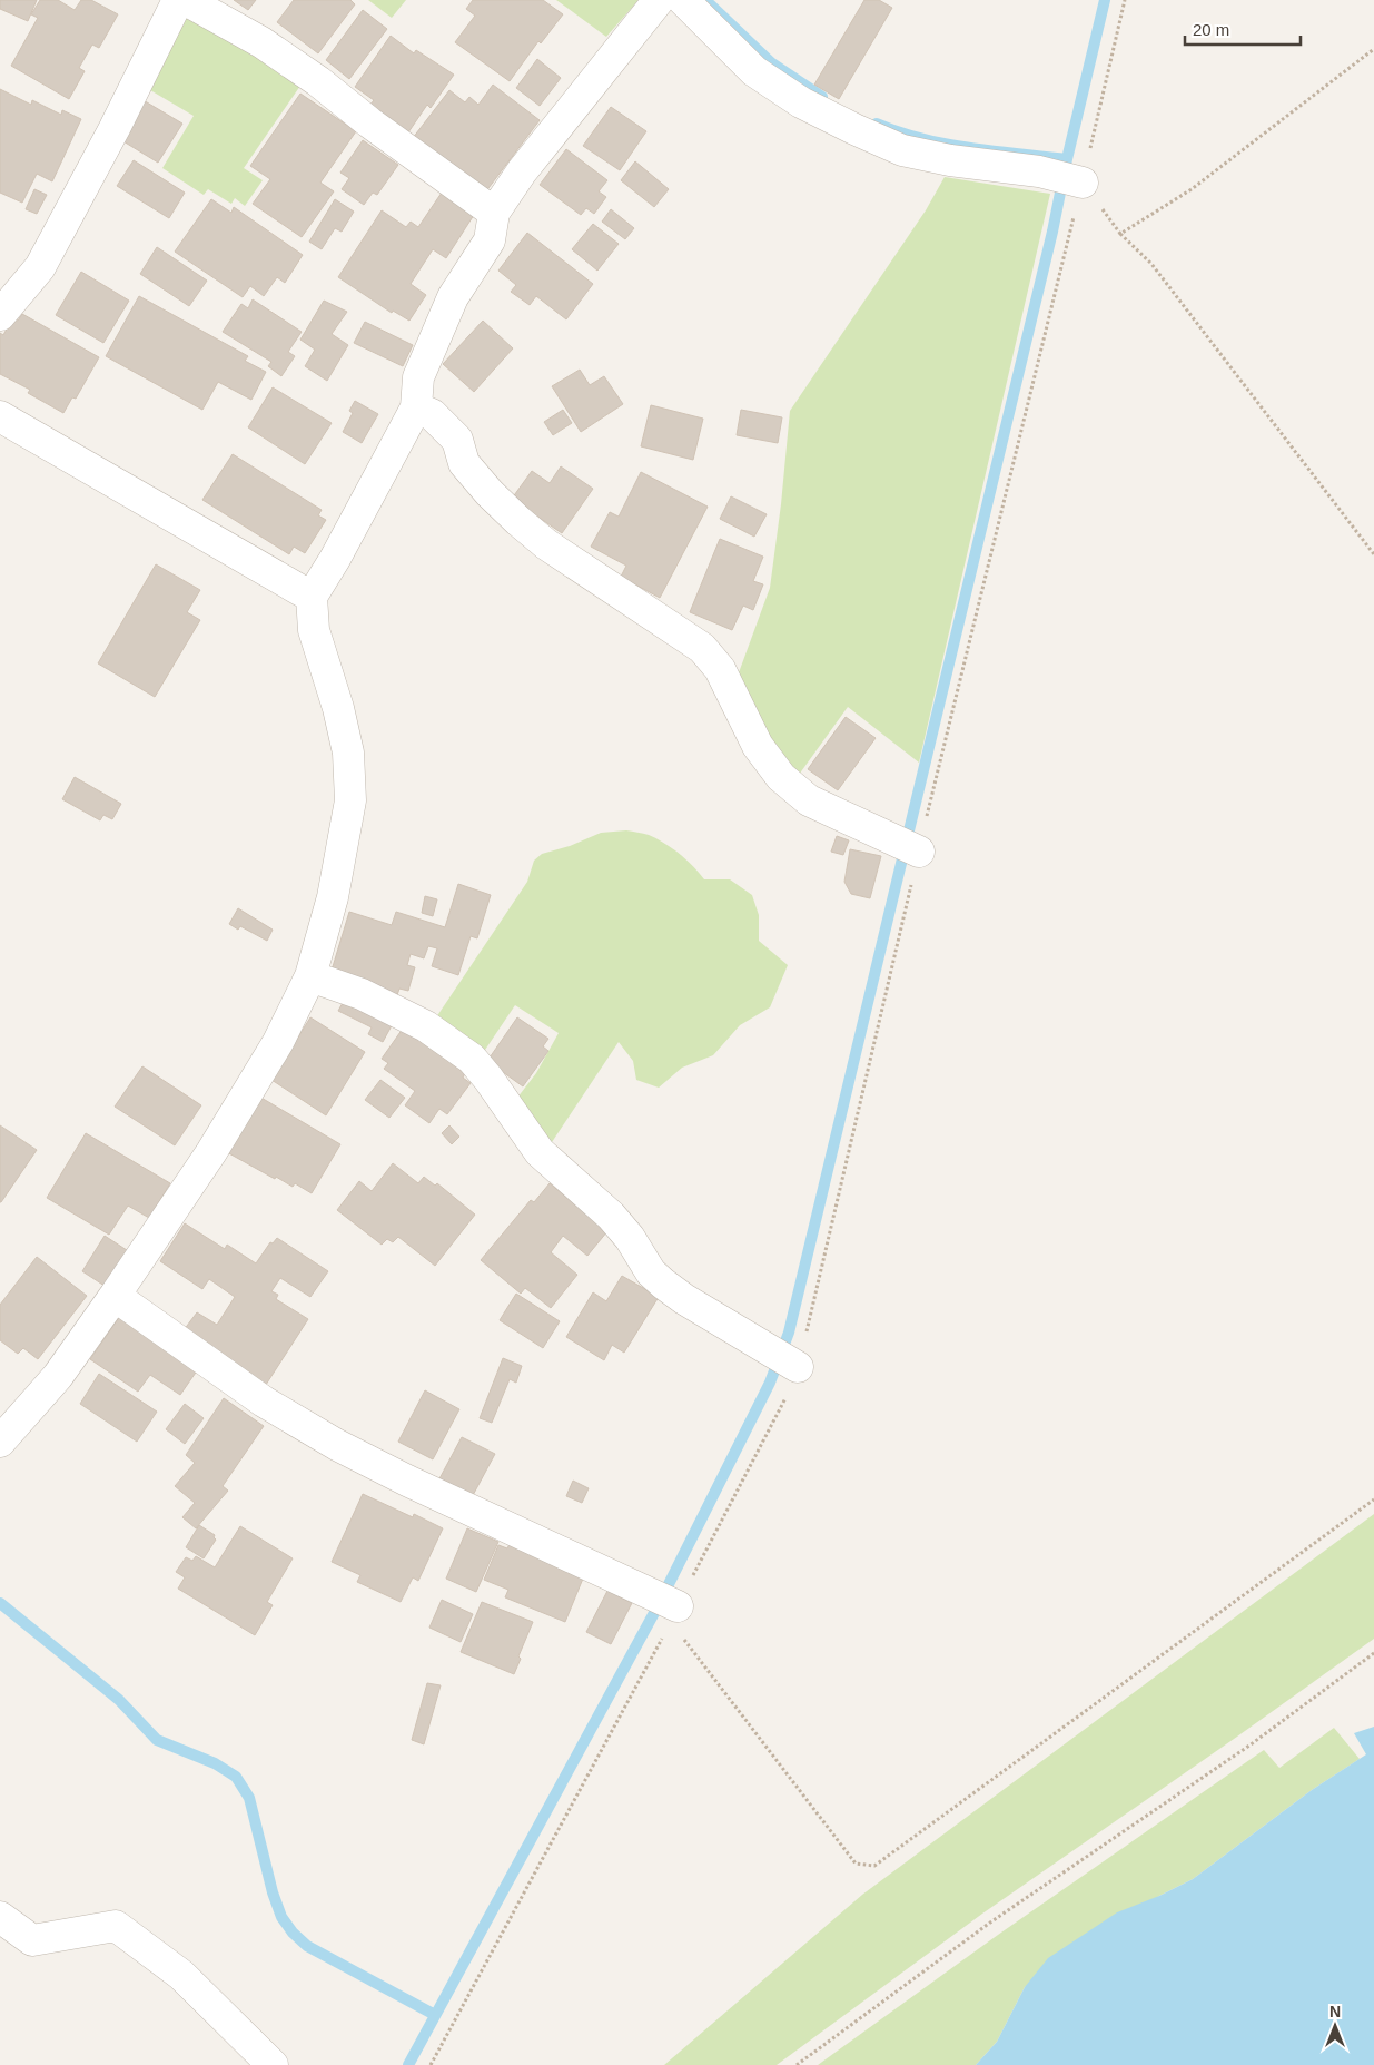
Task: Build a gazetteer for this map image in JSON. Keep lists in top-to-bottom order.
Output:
{
  "scale_bar": "20 m",
  "north": "top"
}
